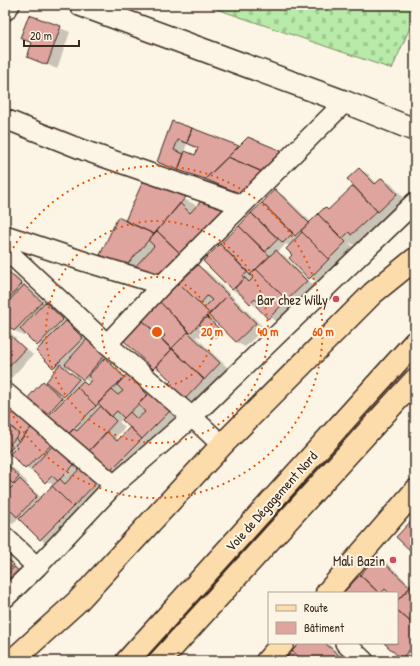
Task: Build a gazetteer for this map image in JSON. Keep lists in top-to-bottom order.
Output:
{
  "streets": {
    "main road": ["Voie de Dégagement Nord"]
  },
  "places": ["Bar chez Willy", "Mali Bazin"],
  "legend": ["Route", "Bâtiment"],
  "scale_bar": "20 m",
  "rings": ["20 m", "40 m", "60 m"]
}
